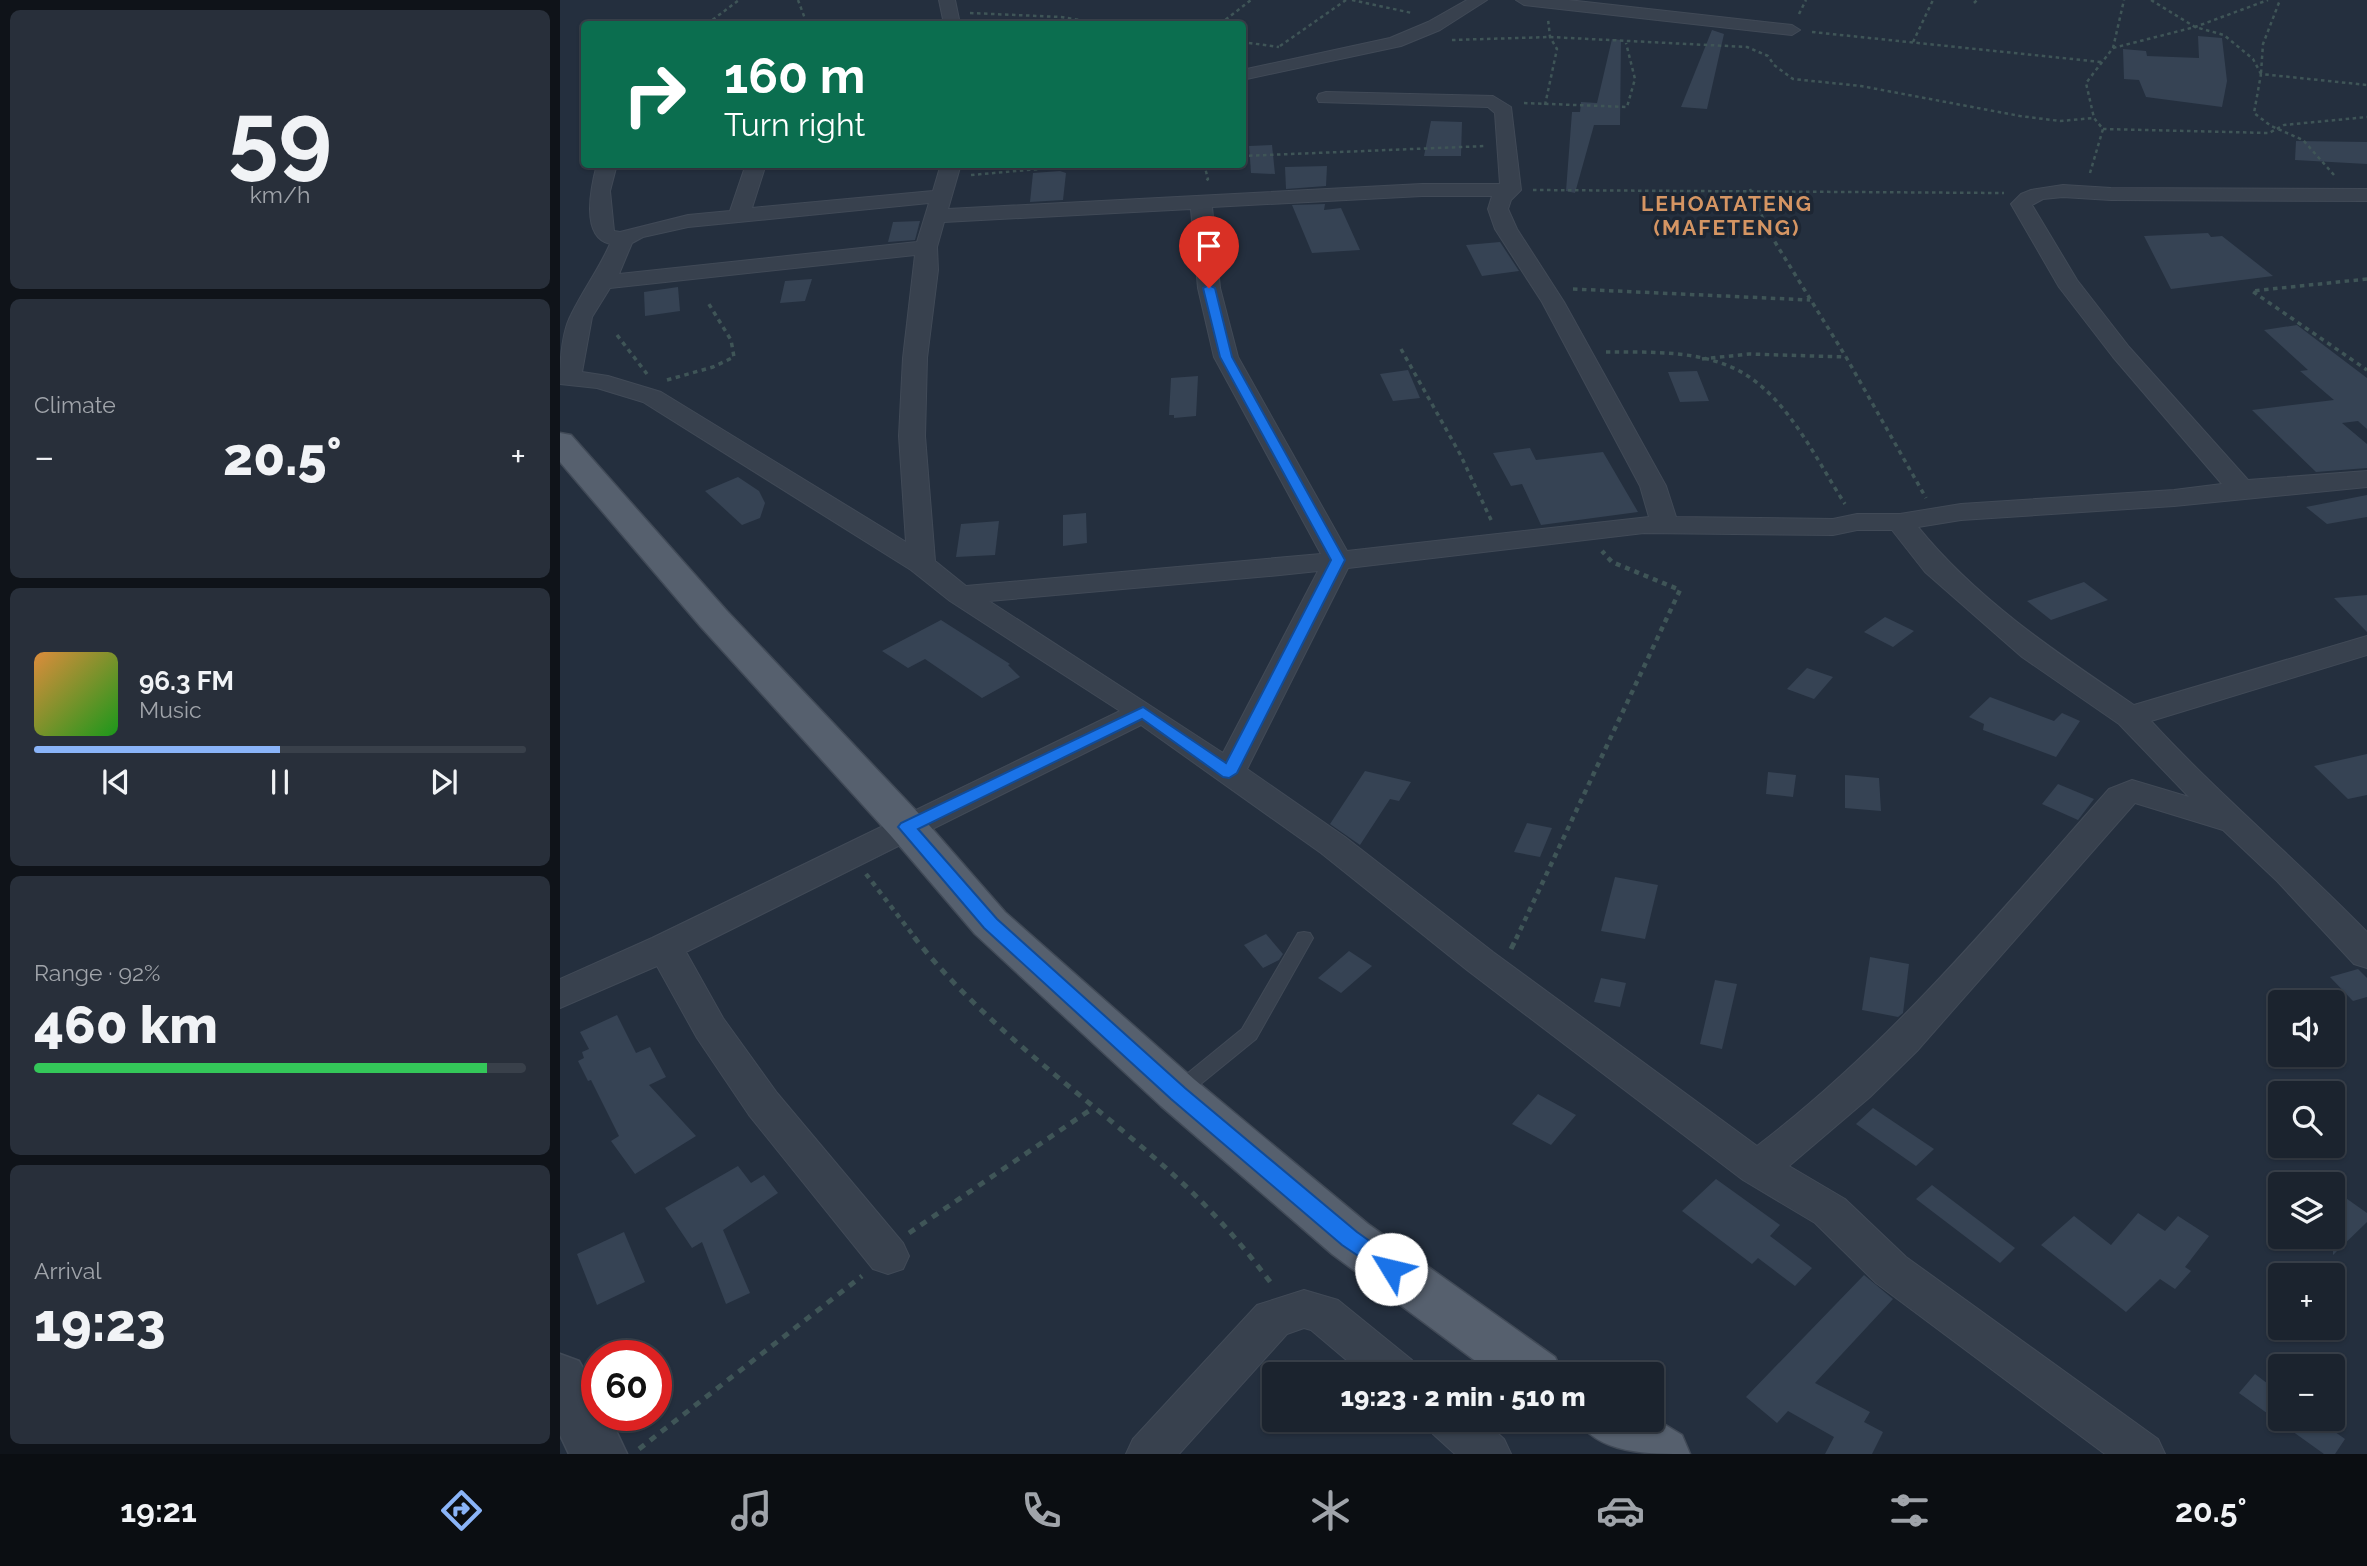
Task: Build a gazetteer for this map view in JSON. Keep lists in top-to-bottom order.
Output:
{
  "districts": ["LEHOATATENG (MAFETENG)"],
  "page": {
    "tile": [
      ["59", "km/h"],
      "Climate",
      ["Range · 92%", "460 km"],
      ["Arrival", "19:23"]
    ],
    "turn": ["160 m", "Turn right"],
    "heat": ["−", "20.5°", "+"],
    "song": ["96.3 FM", "Music"],
    "map_buttons": ["+", "−"],
    "limit": "60",
    "trip": "19:23 · 2 min · 510 m",
    "tabs": ["19:21", "20.5°"]
  }
}
